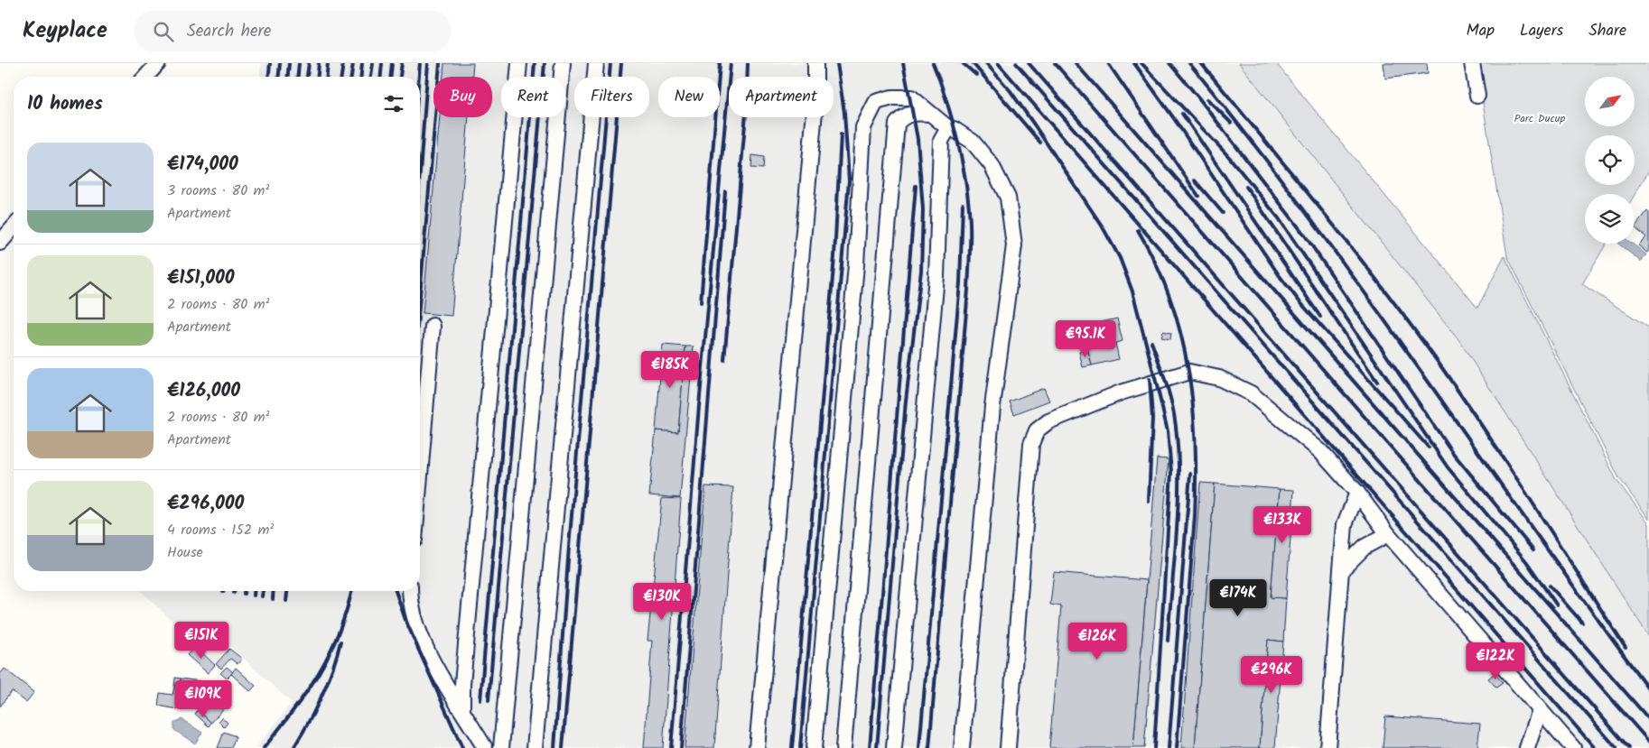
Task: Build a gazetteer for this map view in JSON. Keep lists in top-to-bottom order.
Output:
{
  "parks": ["Parc Ducup"],
  "north": "top right",
  "page": {
    "header": "Keyplace",
    "search": "Search here",
    "nav": ["Map", "Layers", "Share"],
    "chip": [
      "Buy",
      "Rent",
      "Filters",
      "New",
      "Apartment"
    ],
    "heading": "10 homes",
    "list": [
      {
        "name": "€174,000",
        "note": "3 rooms · 80 m² · Apartment"
      },
      {
        "name": "€151,000",
        "note": "2 rooms · 80 m² · Apartment"
      },
      {
        "name": "€126,000",
        "note": "2 rooms · 80 m² · Apartment"
      },
      {
        "name": "€296,000",
        "note": "4 rooms · 152 m² · House"
      }
    ],
    "price": [
      "€95.1K",
      "€185K",
      "€133K",
      "€174K",
      "€130K",
      "€151K",
      "€126K",
      "€122K",
      "€296K",
      "€109K"
    ]
  }
}
